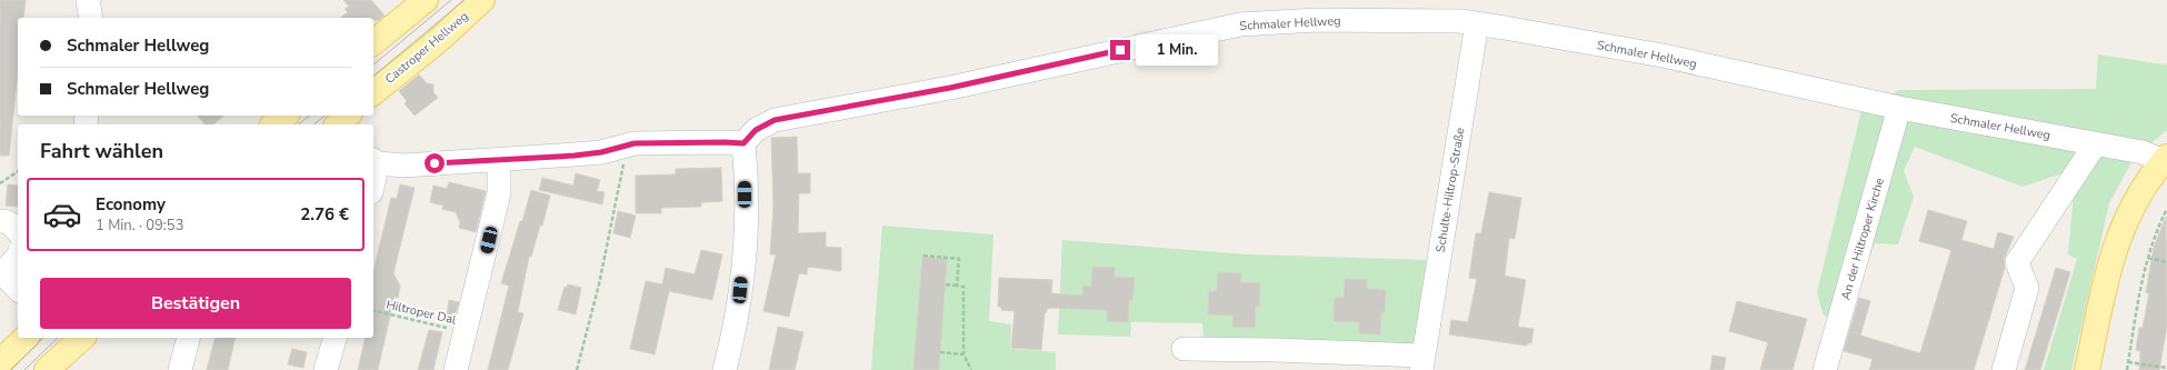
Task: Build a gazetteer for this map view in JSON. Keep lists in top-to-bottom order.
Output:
{
  "streets": {
    "main road": ["Castroper Hellweg"],
    "street": ["Schmaler Hellweg", "Schulte-Hiltrop-Straße", "An der Hiltroper Kirche"],
    "path": ["Hiltroper Dal"]
  },
  "crossings": [
    ["Schmaler Hellweg", "Schulte-Hiltrop-Straße"],
    ["Schmaler Hellweg", "An der Hiltroper Kirche"]
  ],
  "page": {
    "banner": ["Schmaler Hellweg", "Schmaler Hellweg"],
    "bubble": "1 Min.",
    "heading": "Fahrt wählen",
    "list": [
      {
        "name": "Economy",
        "note": "1 Min. · 09:53",
        "value": "2.76 €"
      }
    ],
    "buttons": "Bestätigen"
  }
}
